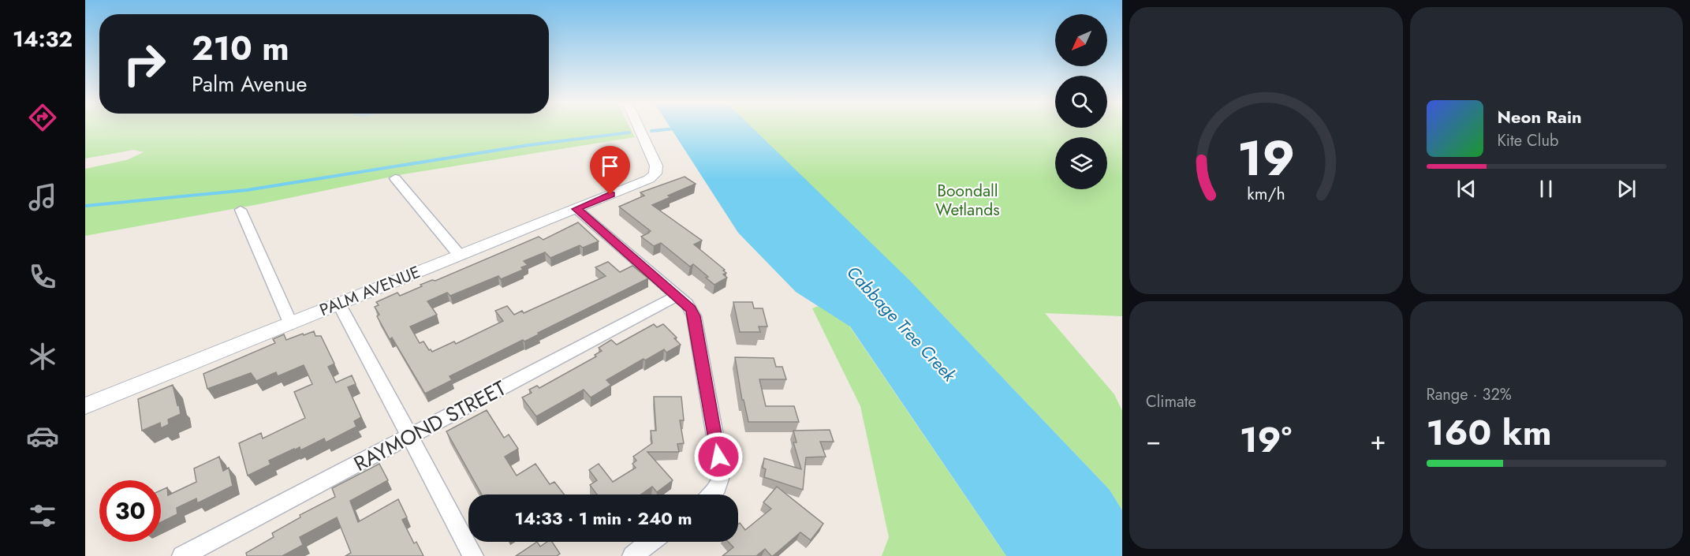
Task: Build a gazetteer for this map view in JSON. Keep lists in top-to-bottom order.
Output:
{
  "streets": {
    "street": ["PALM AVENUE", "RAYMOND STREET"]
  },
  "water": ["Cabbage Tree Creek"],
  "parks": ["Boondall Wetlands"],
  "north": "bottom left",
  "page": {
    "tabs": "14:32",
    "turn": ["210 m", "Palm Avenue"],
    "song": ["Neon Rain", "Kite Club"],
    "tile": [
      "Climate",
      ["Range · 32%", "160 km"]
    ],
    "heat": ["−", "19°", "+"],
    "limit": "30",
    "trip": "14:33 · 1 min · 240 m",
    "gauge": ["19", "km/h"]
  }
}
